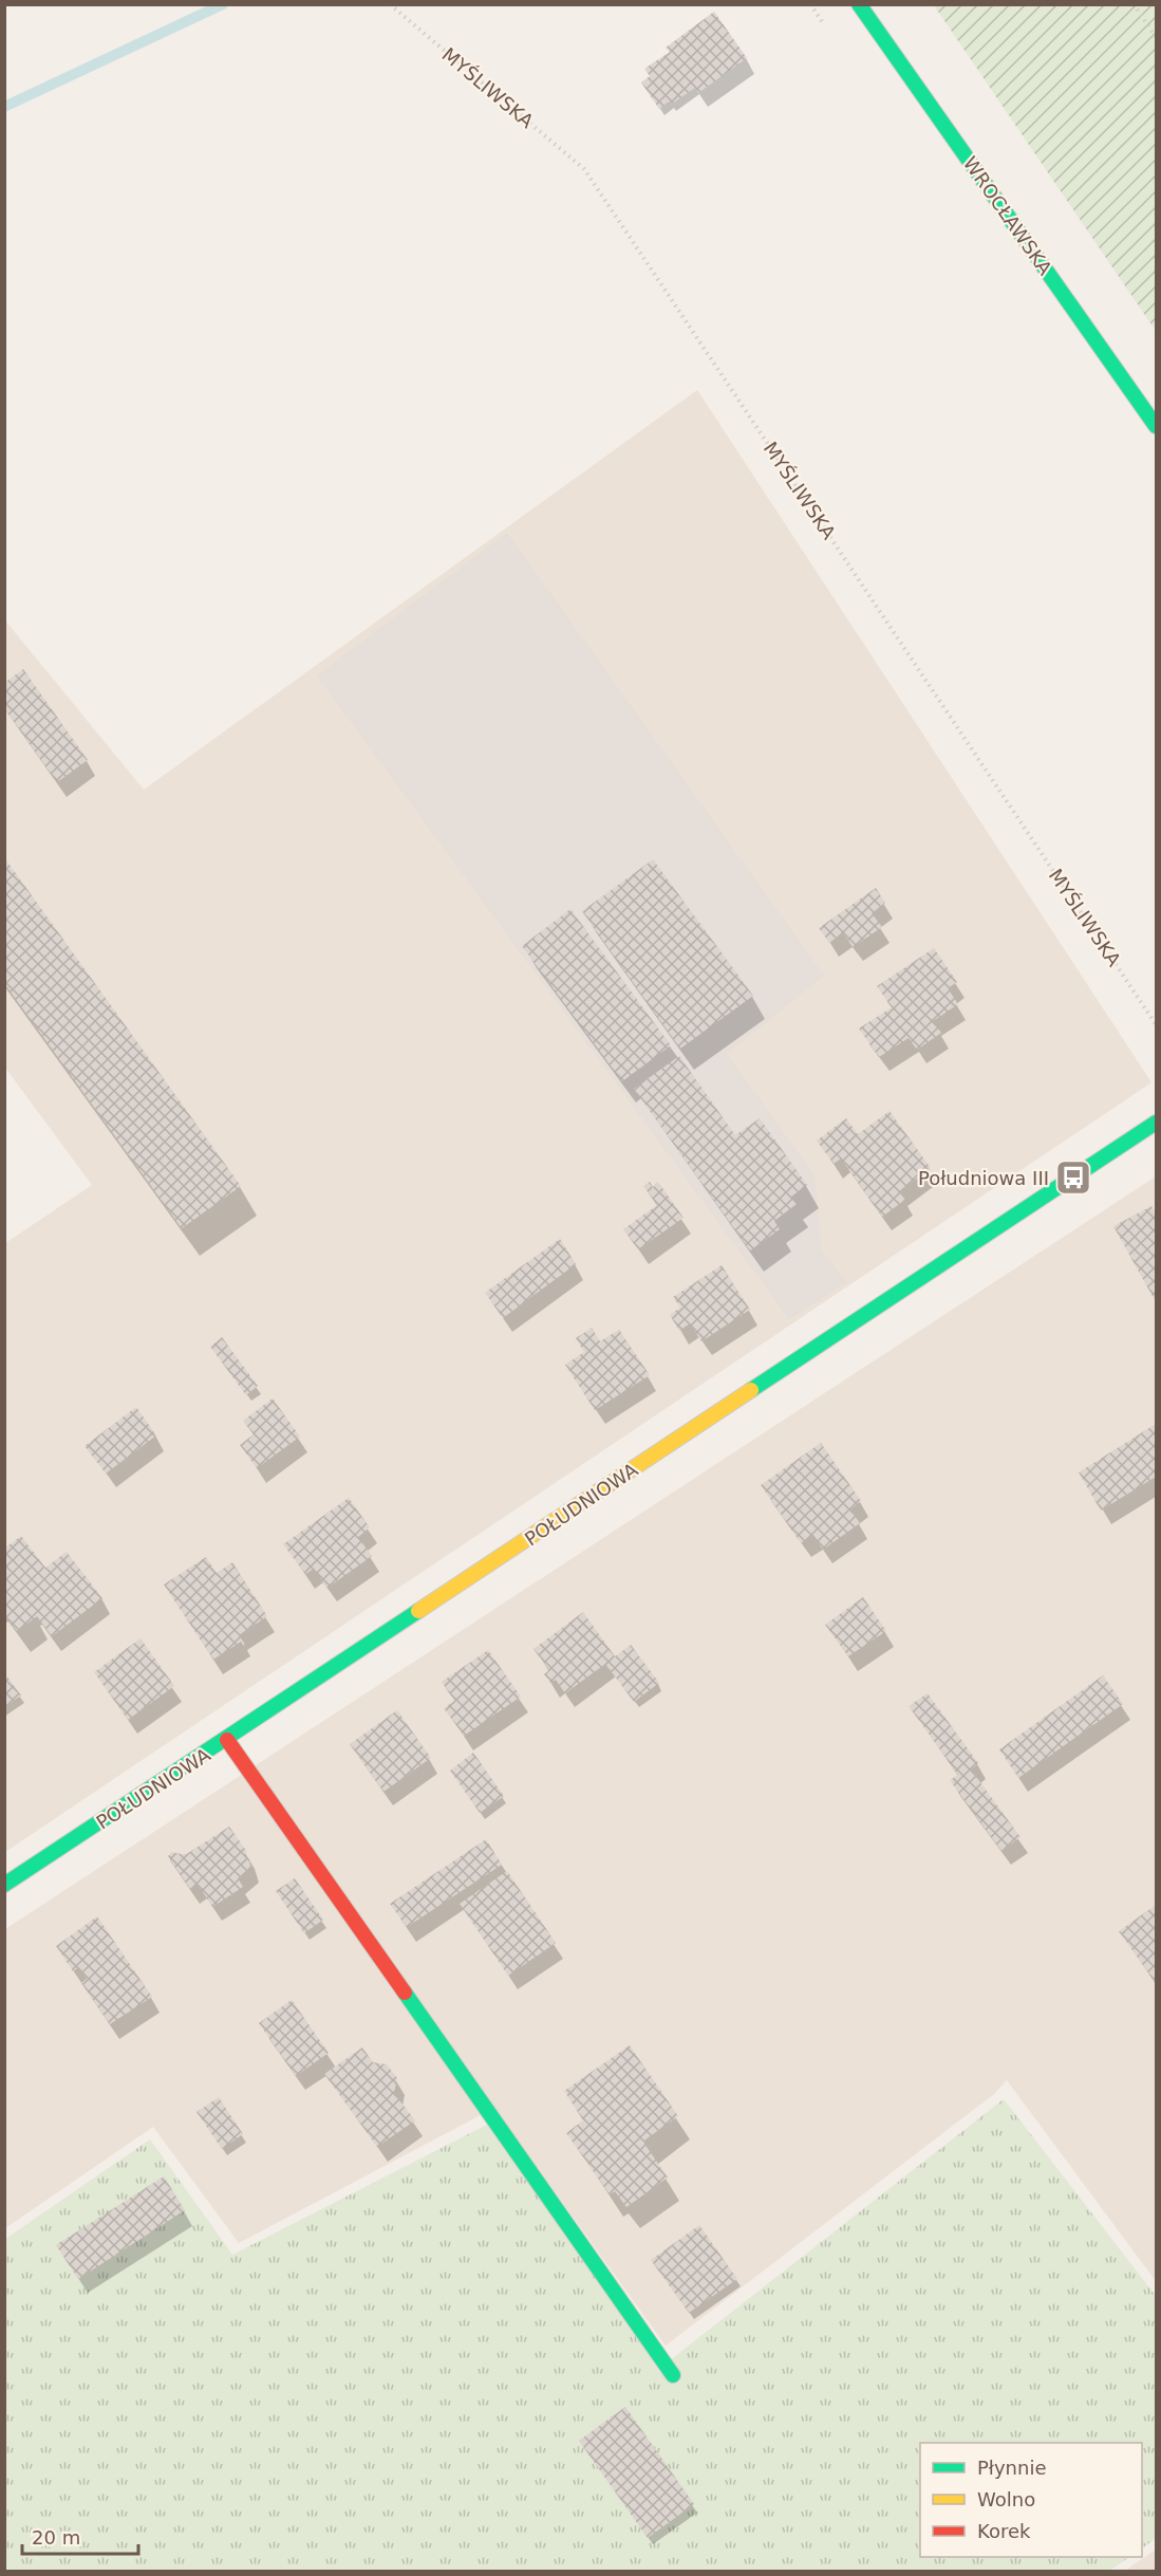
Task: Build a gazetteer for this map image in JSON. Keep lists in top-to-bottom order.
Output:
{
  "streets": {
    "street": ["WROCŁAWSKA", "POŁUDNIOWA"],
    "path": ["MYŚLIWSKA"]
  },
  "places": {
    "bus stop": ["Południowa III"]
  },
  "legend": ["Płynnie", "Wolno", "Korek"],
  "scale_bar": "20 m"
}
